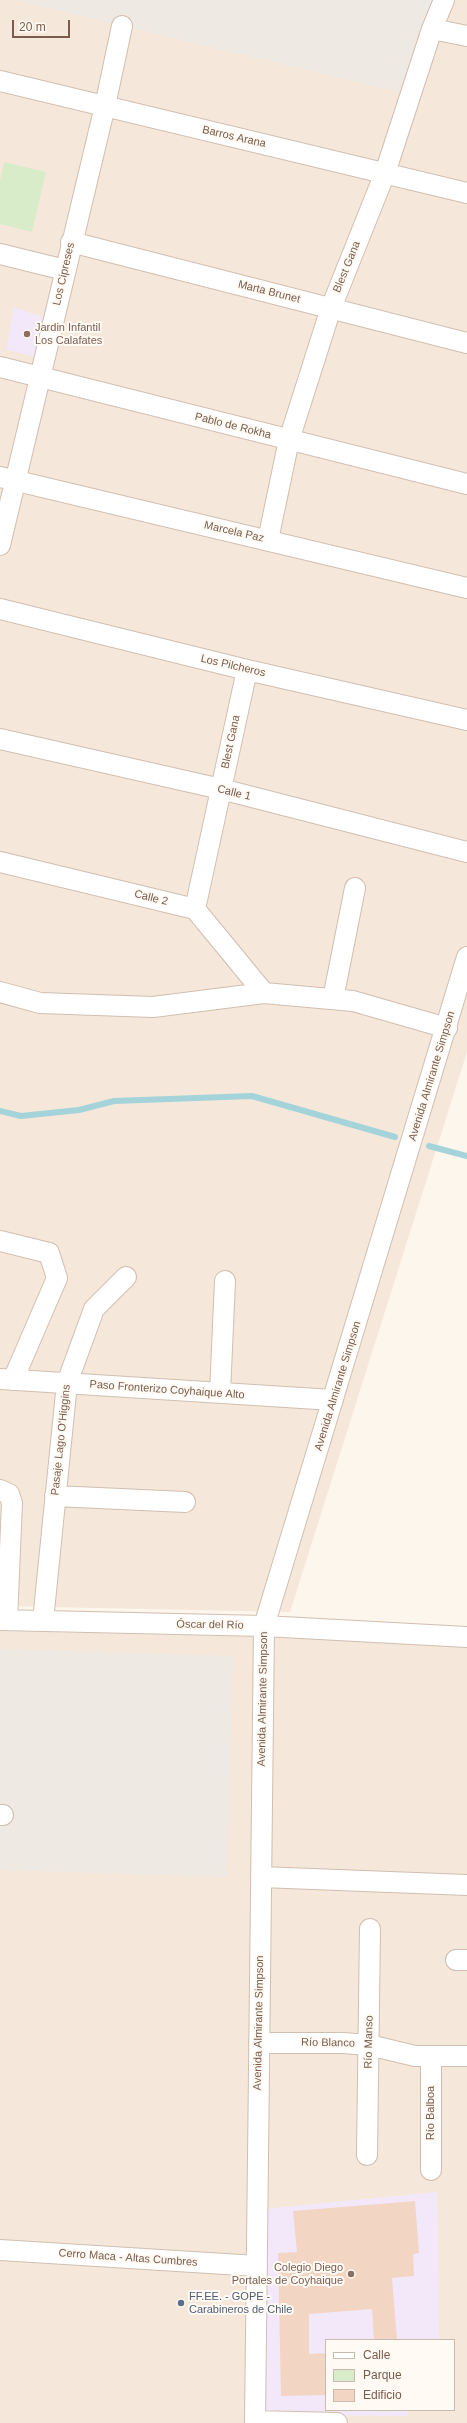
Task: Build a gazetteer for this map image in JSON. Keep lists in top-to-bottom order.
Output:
{
  "streets": {
    "street": [
      "Barros Arana",
      "Blest Gana",
      "Los Cipreses",
      "Marta Brunet",
      "Pablo de Rokha",
      "Marcela Paz",
      "Los Pilcheros",
      "Calle 1",
      "Calle 2",
      "Avenida Almirante Simpson",
      "Paso Fronterizo Coyhaique Alto",
      "Pasaje Lago O'Higgins",
      "Óscar del Río",
      "Río Manso",
      "Río Blanco",
      "Río Balboa",
      "Cerro Maca - Altas Cumbres"
    ]
  },
  "crossings": [
    ["Barros Arana", "Blest Gana"],
    ["Barros Arana", "Los Cipreses"],
    ["Blest Gana", "Marta Brunet"],
    ["Blest Gana", "Pablo de Rokha"],
    ["Blest Gana", "Marcela Paz"],
    ["Blest Gana", "Los Pilcheros"],
    ["Blest Gana", "Calle 1"],
    ["Blest Gana", "Calle 2"],
    ["Los Cipreses", "Marta Brunet"],
    ["Los Cipreses", "Pablo de Rokha"],
    ["Los Cipreses", "Marcela Paz"],
    ["Avenida Almirante Simpson", "Paso Fronterizo Coyhaique Alto"],
    ["Avenida Almirante Simpson", "Óscar del Río"],
    ["Avenida Almirante Simpson", "Río Blanco"],
    ["Avenida Almirante Simpson", "Cerro Maca - Altas Cumbres"],
    ["Paso Fronterizo Coyhaique Alto", "Pasaje Lago O'Higgins"],
    ["Pasaje Lago O'Higgins", "Óscar del Río"],
    ["Río Manso", "Río Blanco"],
    ["Río Blanco", "Río Balboa"]
  ],
  "places": ["Jardin Infantil Los Calafates", "Colegio Diego Portales de Coyhaique", "FF.EE. - GOPE - Carabineros de Chile"],
  "legend": ["Calle", "Parque", "Edificio"],
  "scale_bar": "20 m"
}
